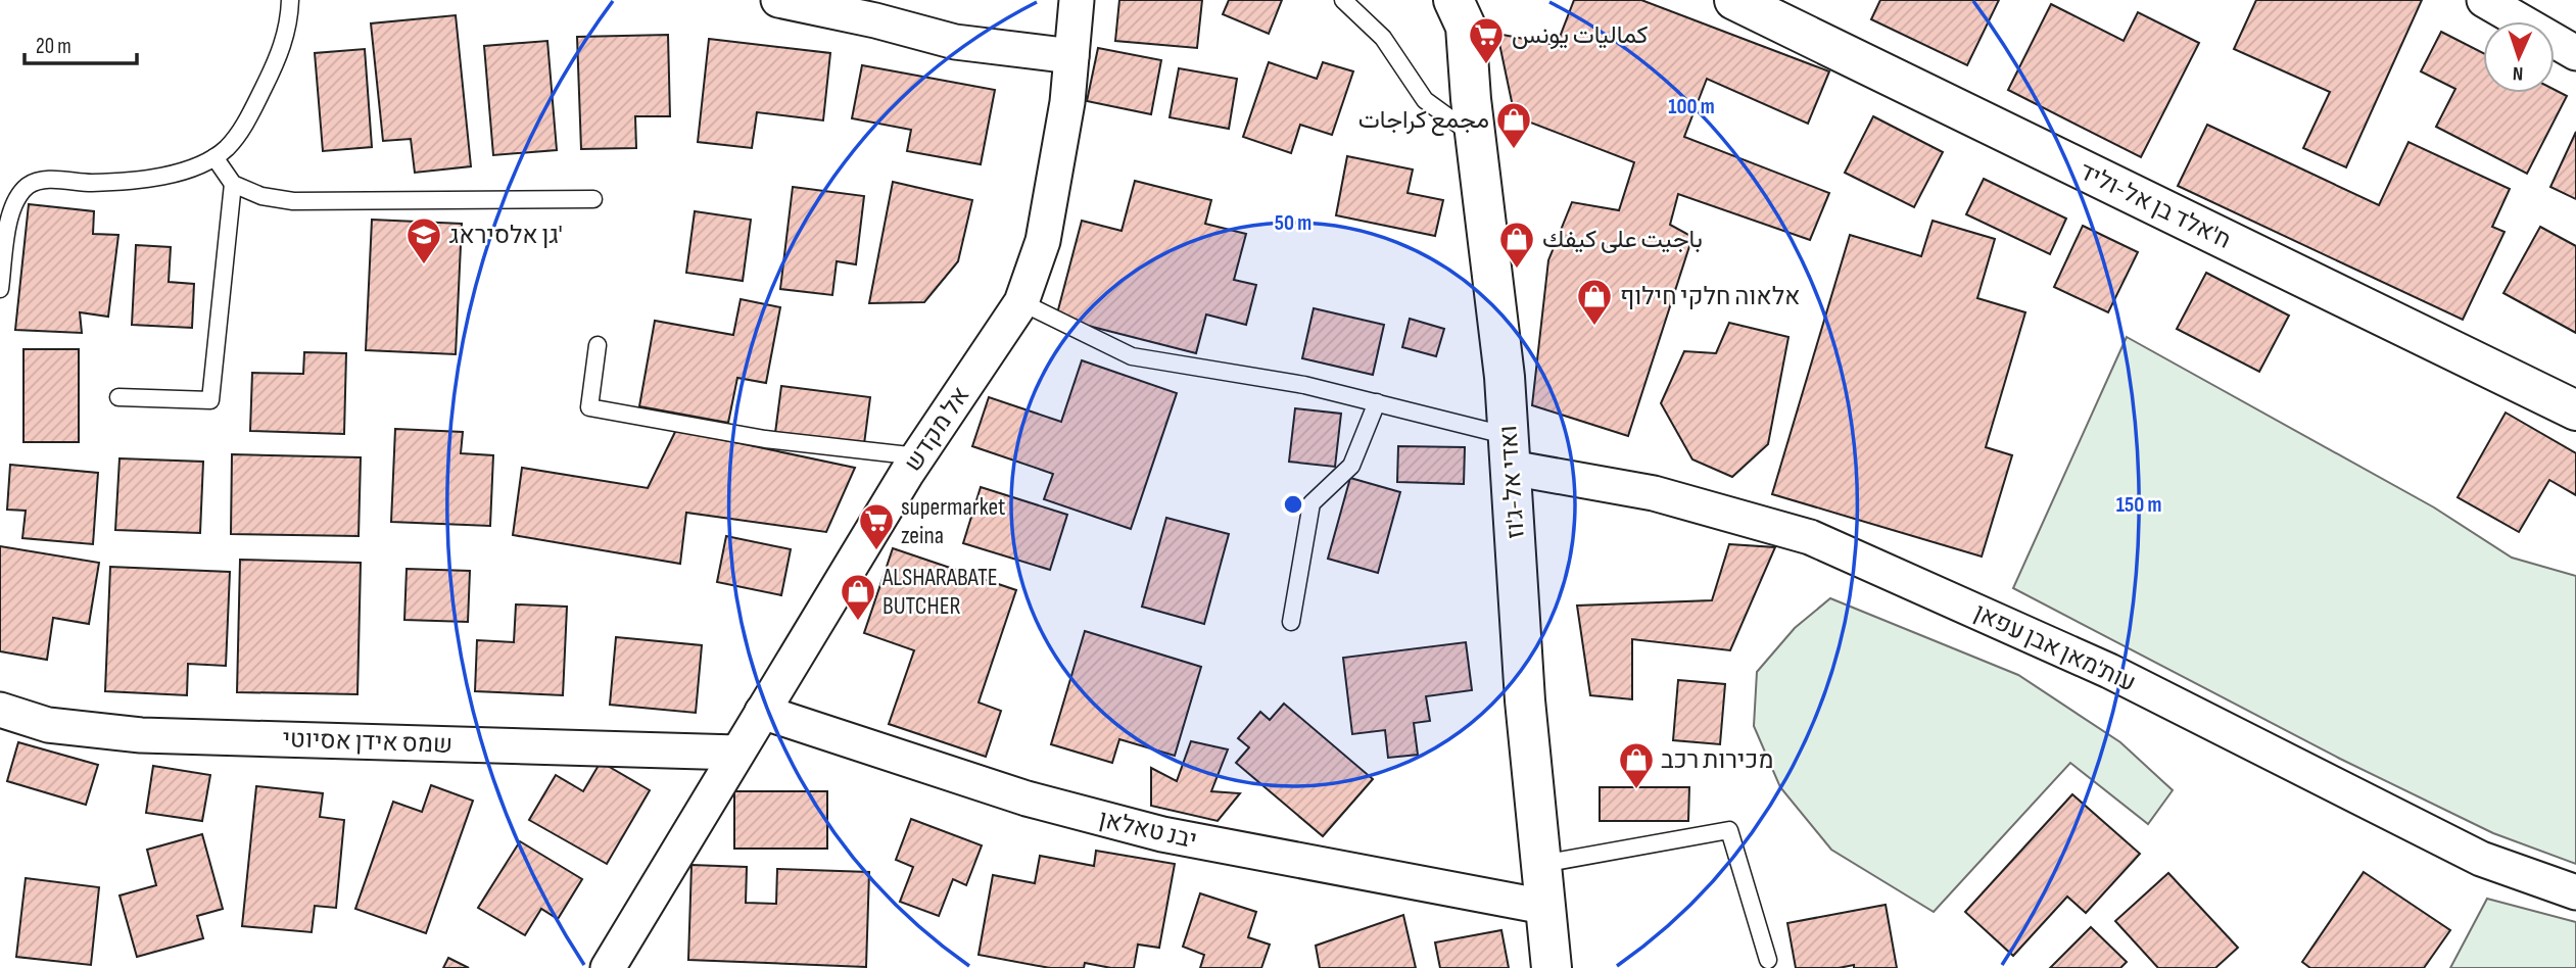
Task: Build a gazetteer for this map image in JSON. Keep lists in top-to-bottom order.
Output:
{
  "streets": {
    "main road": ["ח'אלד בן אל-וליד", "ואדי אל-ג'וז"],
    "street": [
      "אל מקדש",
      "עות'מאן אבן עפאן",
      "שמס אידן אסיוטי",
      "יבנ טאלאן"
    ]
  },
  "crossings": [
    ["אל מקדש", "שמס אידן אסיוטי"],
    ["אל מקדש", "יבנ טאלאן"],
    ["ואדי אל-ג'וז", "עות'מאן אבן עפאן"],
    ["ואדי אל-ג'וז", "יבנ טאלאן"]
  ],
  "places": {
    "supermarket": ["كماليات يونس", "supermarket zeina"],
    "shop": [
      "مجمع كراجات",
      "باجيت على كيفك",
      "אלאוה חלקי חילוף",
      "ALSHARABATE BUTCHER",
      "מכירות רכב"
    ],
    "school or university": ["גן אלסיראג'"]
  },
  "scale_bar": "20 m",
  "north": "bottom",
  "rings": ["100 m", "50 m", "150 m"]
}
